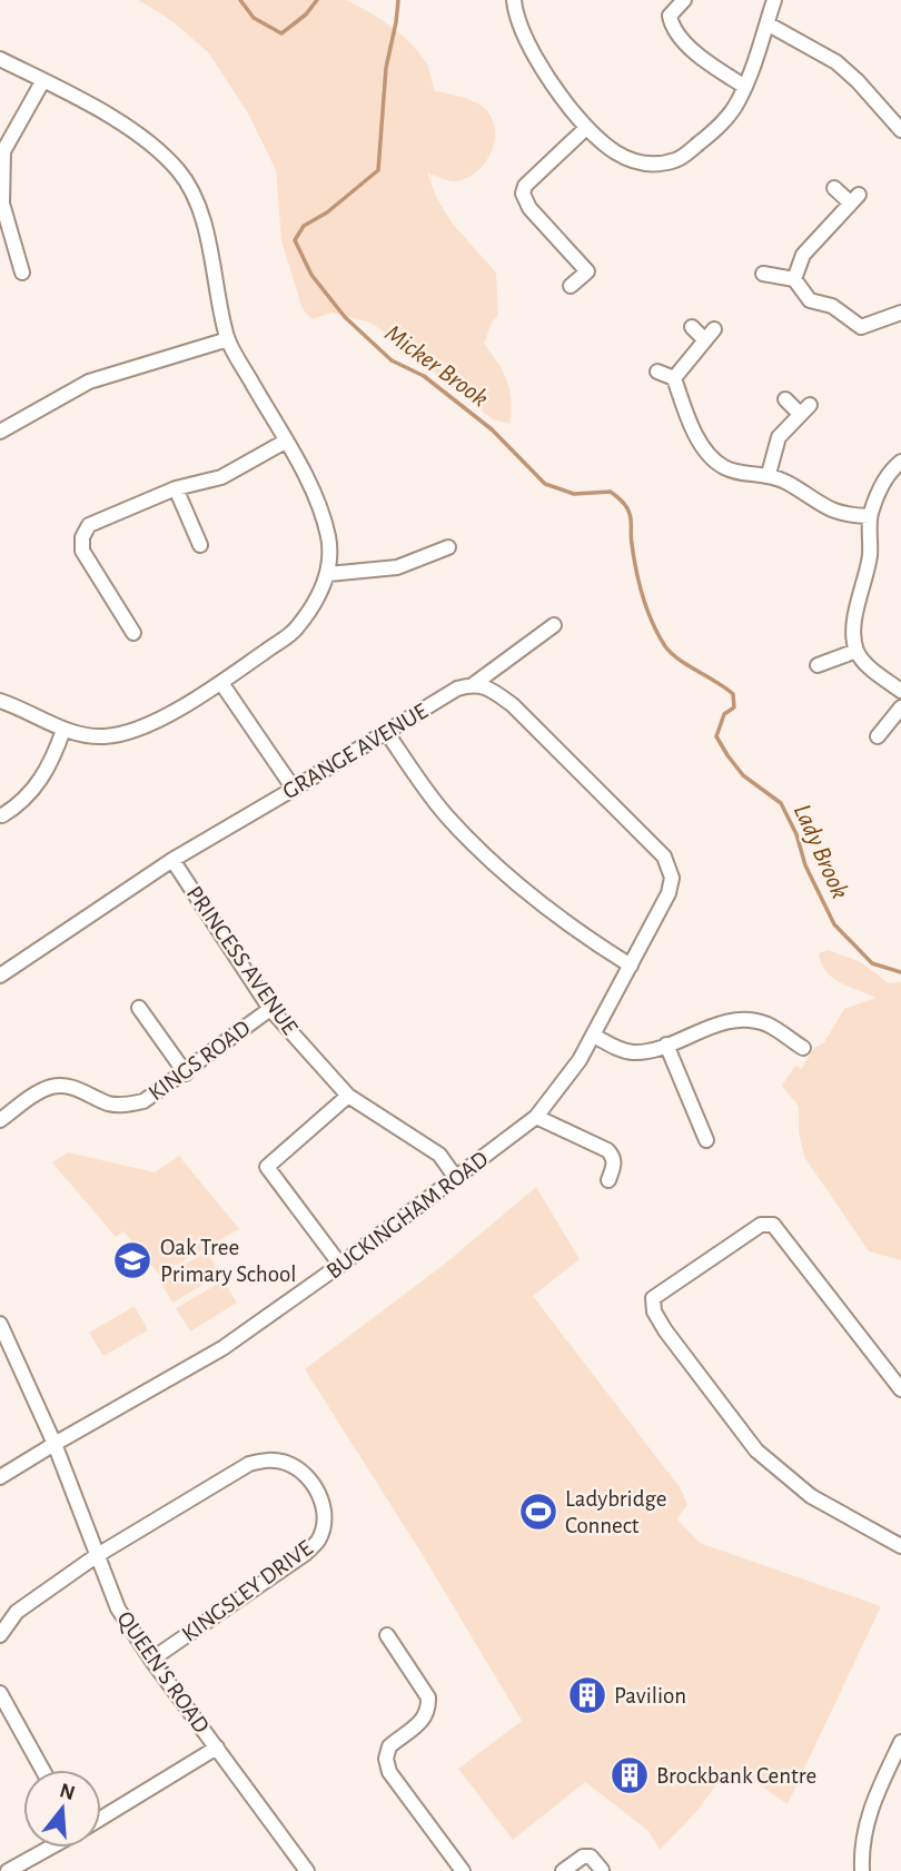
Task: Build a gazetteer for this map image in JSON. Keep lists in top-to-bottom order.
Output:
{
  "streets": {
    "street": [
      "GRANGE AVENUE",
      "PRINCESS AVENUE",
      "KINGS ROAD",
      "BUCKINGHAM ROAD",
      "KINGSLEY DRIVE",
      "QUEEN'S ROAD"
    ]
  },
  "crossings": [
    ["GRANGE AVENUE", "PRINCESS AVENUE"],
    ["GRANGE AVENUE", "BUCKINGHAM ROAD"],
    ["PRINCESS AVENUE", "KINGS ROAD"],
    ["PRINCESS AVENUE", "BUCKINGHAM ROAD"],
    ["BUCKINGHAM ROAD", "QUEEN'S ROAD"],
    ["KINGSLEY DRIVE", "QUEEN'S ROAD"]
  ],
  "water": ["Micker Brook", "Lady Brook"],
  "places": {
    "school or university": ["Oak Tree Primary School"],
    "sports": ["Ladybridge Connect"],
    "building": ["Pavilion", "Brockbank Centre"]
  },
  "north": "top"
}
